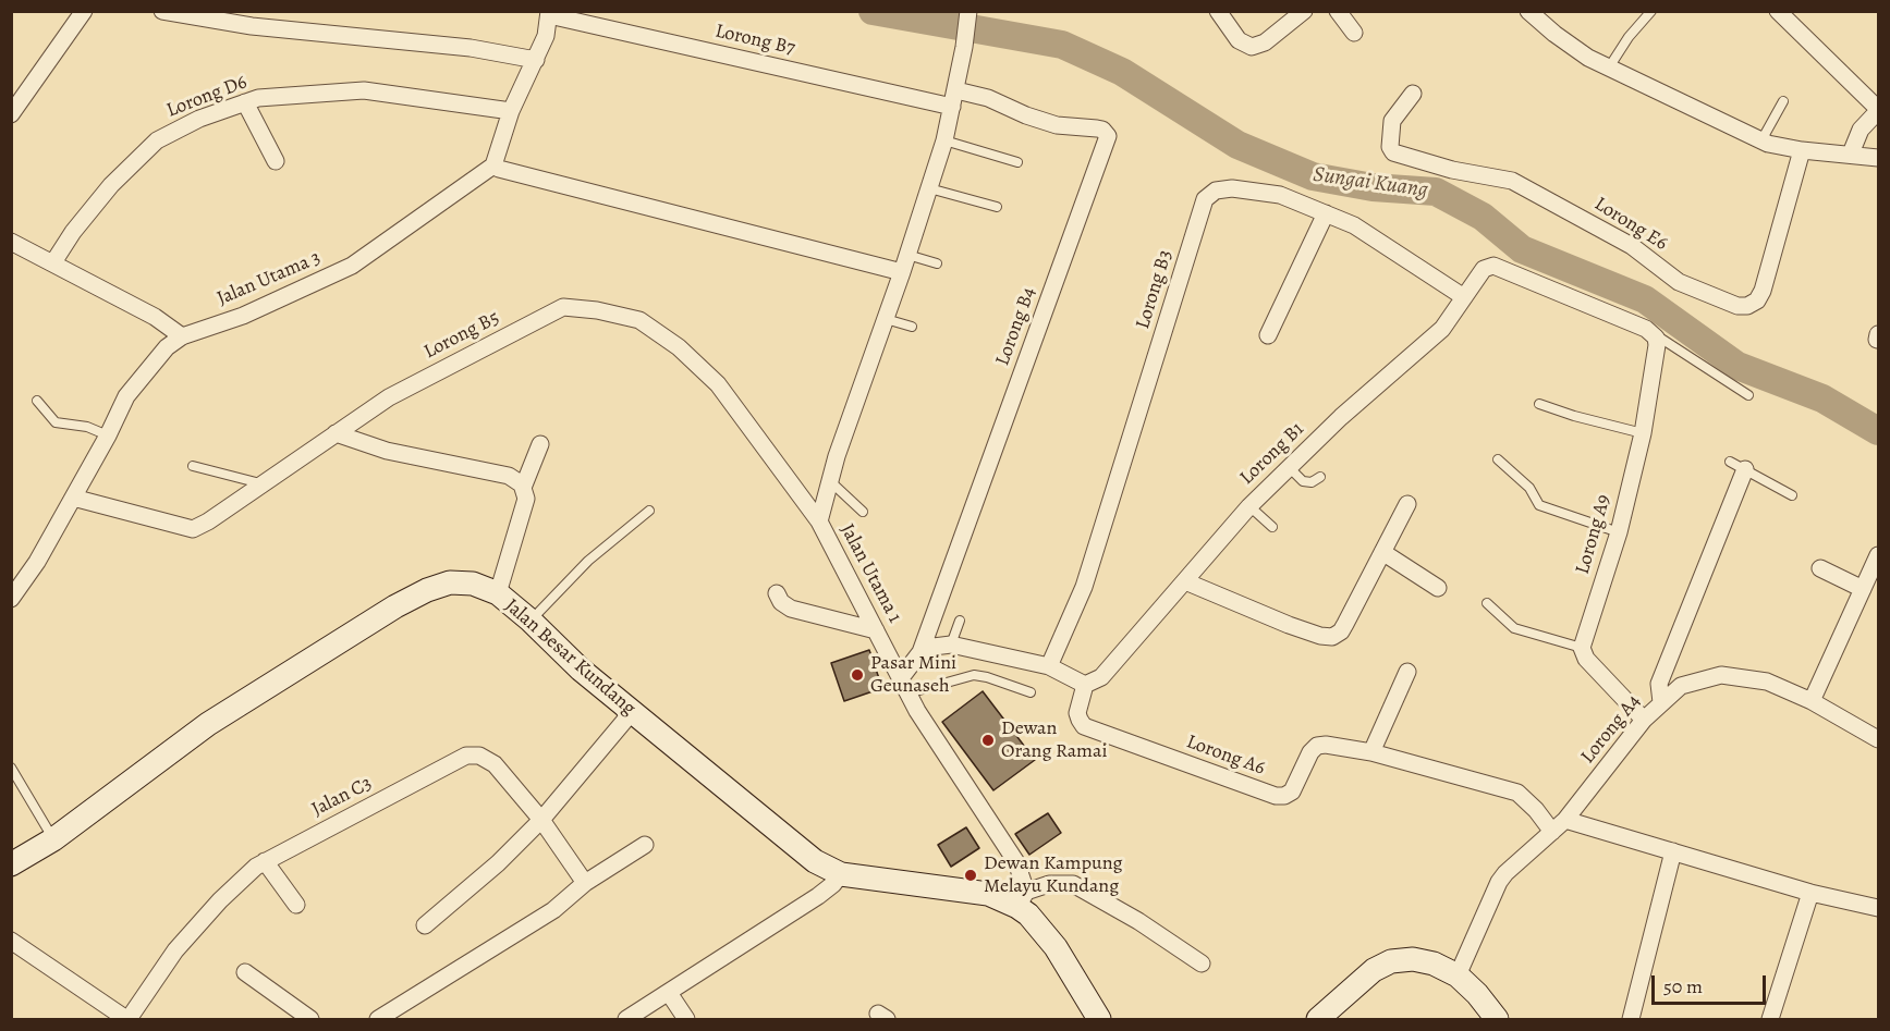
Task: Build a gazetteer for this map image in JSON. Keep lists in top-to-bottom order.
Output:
{
  "streets": {
    "main road": ["Jalan Besar Kundang"],
    "street": [
      "Lorong B7",
      "Lorong D6",
      "Lorong E6",
      "Jalan Utama 3",
      "Lorong B3",
      "Lorong B4",
      "Lorong B5",
      "Lorong B1",
      "Lorong A9",
      "Jalan Utama 1",
      "Lorong A4",
      "Lorong A6",
      "Jalan C3"
    ]
  },
  "crossings": [
    ["Lorong B7", "Jalan Utama 1"],
    ["Jalan Utama 3", "Lorong B5"],
    ["Lorong B3", "Lorong B1"],
    ["Lorong B4", "Jalan Utama 1"],
    ["Lorong B5", "Jalan Utama 1"],
    ["Lorong B1", "Lorong A9"],
    ["Lorong B1", "Lorong A6"],
    ["Jalan Utama 1", "Jalan Besar Kundang"],
    ["Lorong A4", "Lorong A6"]
  ],
  "water": ["Sungai Kuang"],
  "places": ["Pasar Mini Geunaseh", "Dewan Orang Ramai", "Dewan Kampung Melayu Kundang"],
  "scale_bar": "50 m"
}
